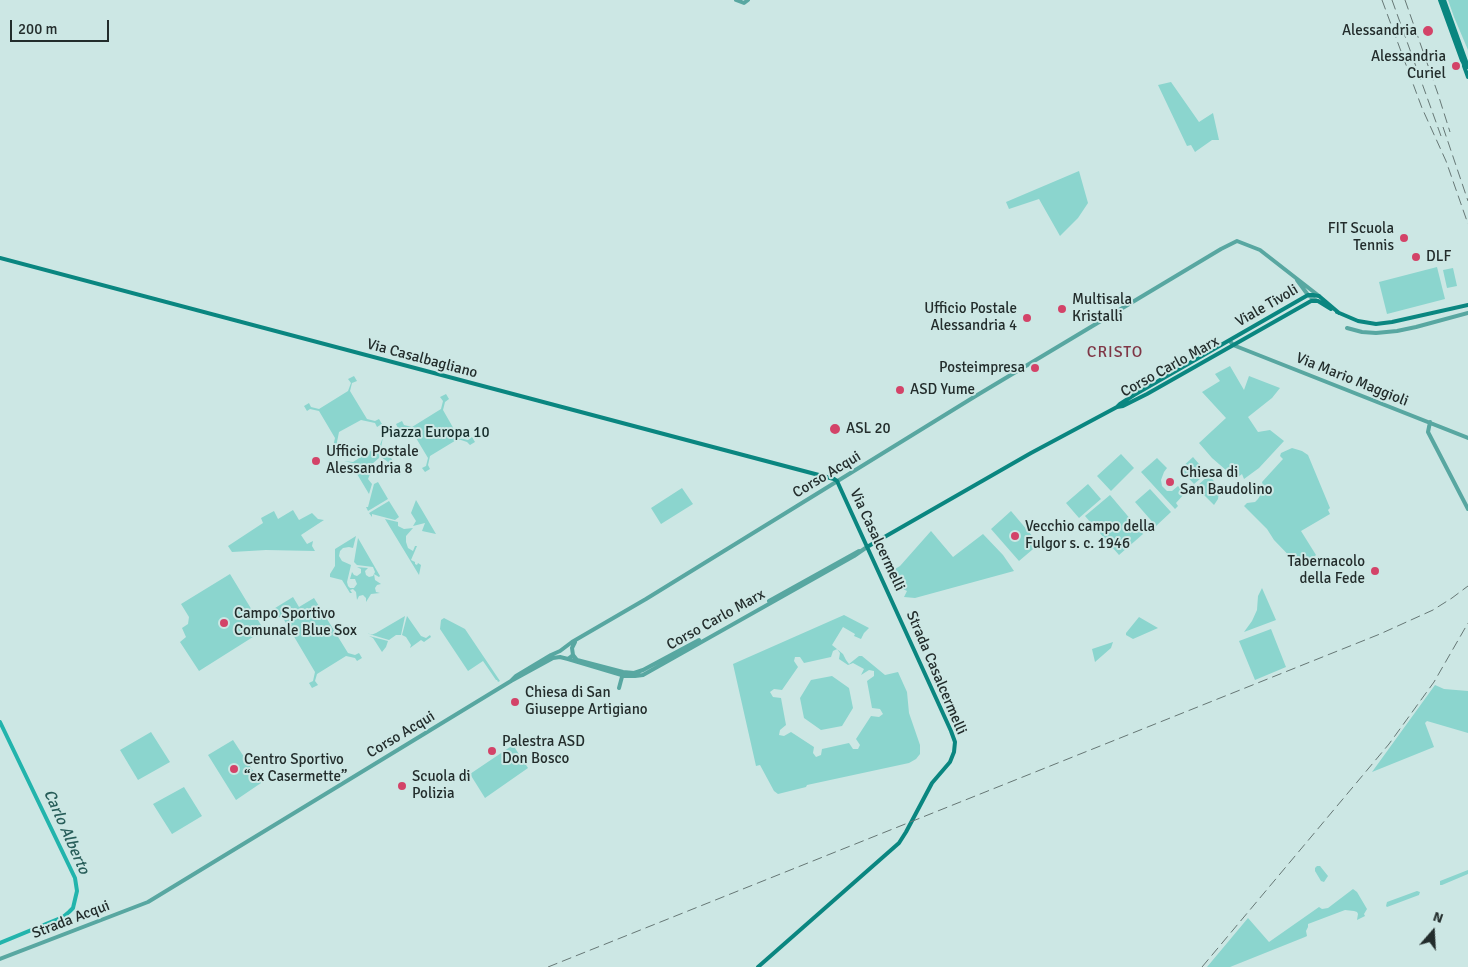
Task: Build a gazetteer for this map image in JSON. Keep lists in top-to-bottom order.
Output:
{
  "streets": {
    "main road": [
      "Viale Tivoli",
      "Via Casalbagliano",
      "Corso Carlo Marx",
      "Via Casalcermelli",
      "Strada Casalcermelli"
    ],
    "street": ["Via Mario Maggioli", "Corso Acqui", "Strada Acqui"]
  },
  "crossings": [
    ["Viale Tivoli", "Corso Carlo Marx"],
    ["Viale Tivoli", "Via Mario Maggioli"],
    ["Via Casalbagliano", "Corso Acqui"],
    ["Via Casalbagliano", "Via Casalcermelli"],
    ["Corso Carlo Marx", "Via Mario Maggioli"],
    ["Corso Carlo Marx", "Corso Acqui"],
    ["Corso Carlo Marx", "Via Casalcermelli"],
    ["Corso Acqui", "Via Casalcermelli"],
    ["Corso Acqui", "Strada Acqui"],
    ["Via Casalcermelli", "Strada Casalcermelli"]
  ],
  "districts": ["CRISTO"],
  "water": ["Carlo Alberto"],
  "parks": ["Piazza Europa 10"],
  "places": [
    "Alessandria",
    "Alessandria Curiel",
    "FIT Scuola Tennis",
    "DLF",
    "Multisala Kristalli",
    "Ufficio Postale Alessandria 4",
    "Posteimpresa",
    "ASD Yume",
    "ASL 20",
    "Ufficio Postale Alessandria 8",
    "Chiesa di San Baudolino",
    "Vecchio campo della Fulgor s. c. 1946",
    "Tabernacolo della Fede",
    "Campo Sportivo Comunale Blue Sox",
    "Chiesa di San Giuseppe Artigiano",
    "Palestra ASD Don Bosco",
    "Centro Sportivo “ex Casermette”",
    "Scuola di Polizia"
  ],
  "scale_bar": "200 m",
  "north": "top"
}
